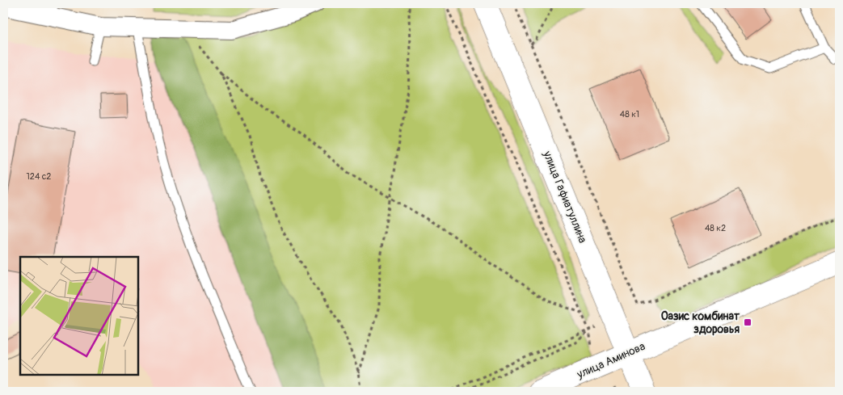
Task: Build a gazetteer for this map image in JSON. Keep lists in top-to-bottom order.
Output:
{
  "streets": {
    "street": ["улица Гафиатуллина", "улица Аминова"]
  },
  "crossings": [
    ["улица Гафиатуллина", "улица Аминова"]
  ],
  "places": {
    "transit": ["Оазис комбинат здоровья"]
  },
  "house_numbers": ["48 к1", "124 с2", "48 к2"]
}
